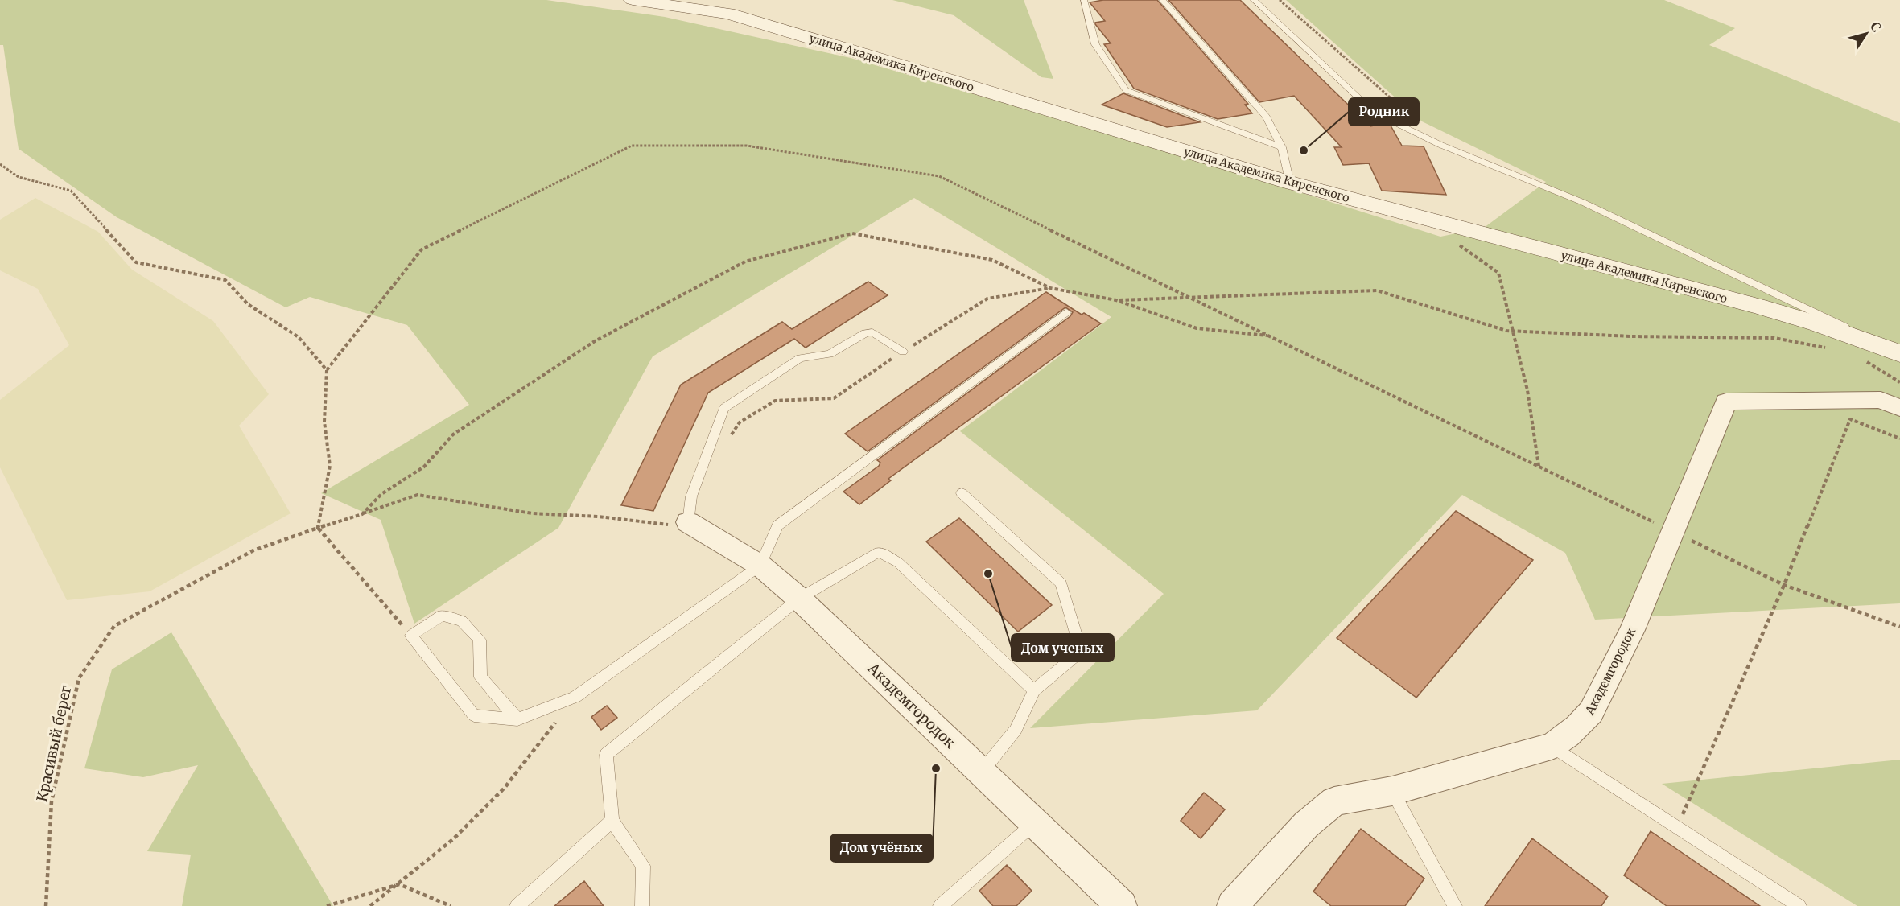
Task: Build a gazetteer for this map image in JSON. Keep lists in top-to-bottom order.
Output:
{
  "streets": {
    "main road": ["улица Академика Киренского"],
    "street": ["Академгородок"],
    "path": ["Красивый берег"]
  },
  "places": ["Родник", "Дом ученых", "Дом учёных"],
  "north": "top right"
}
